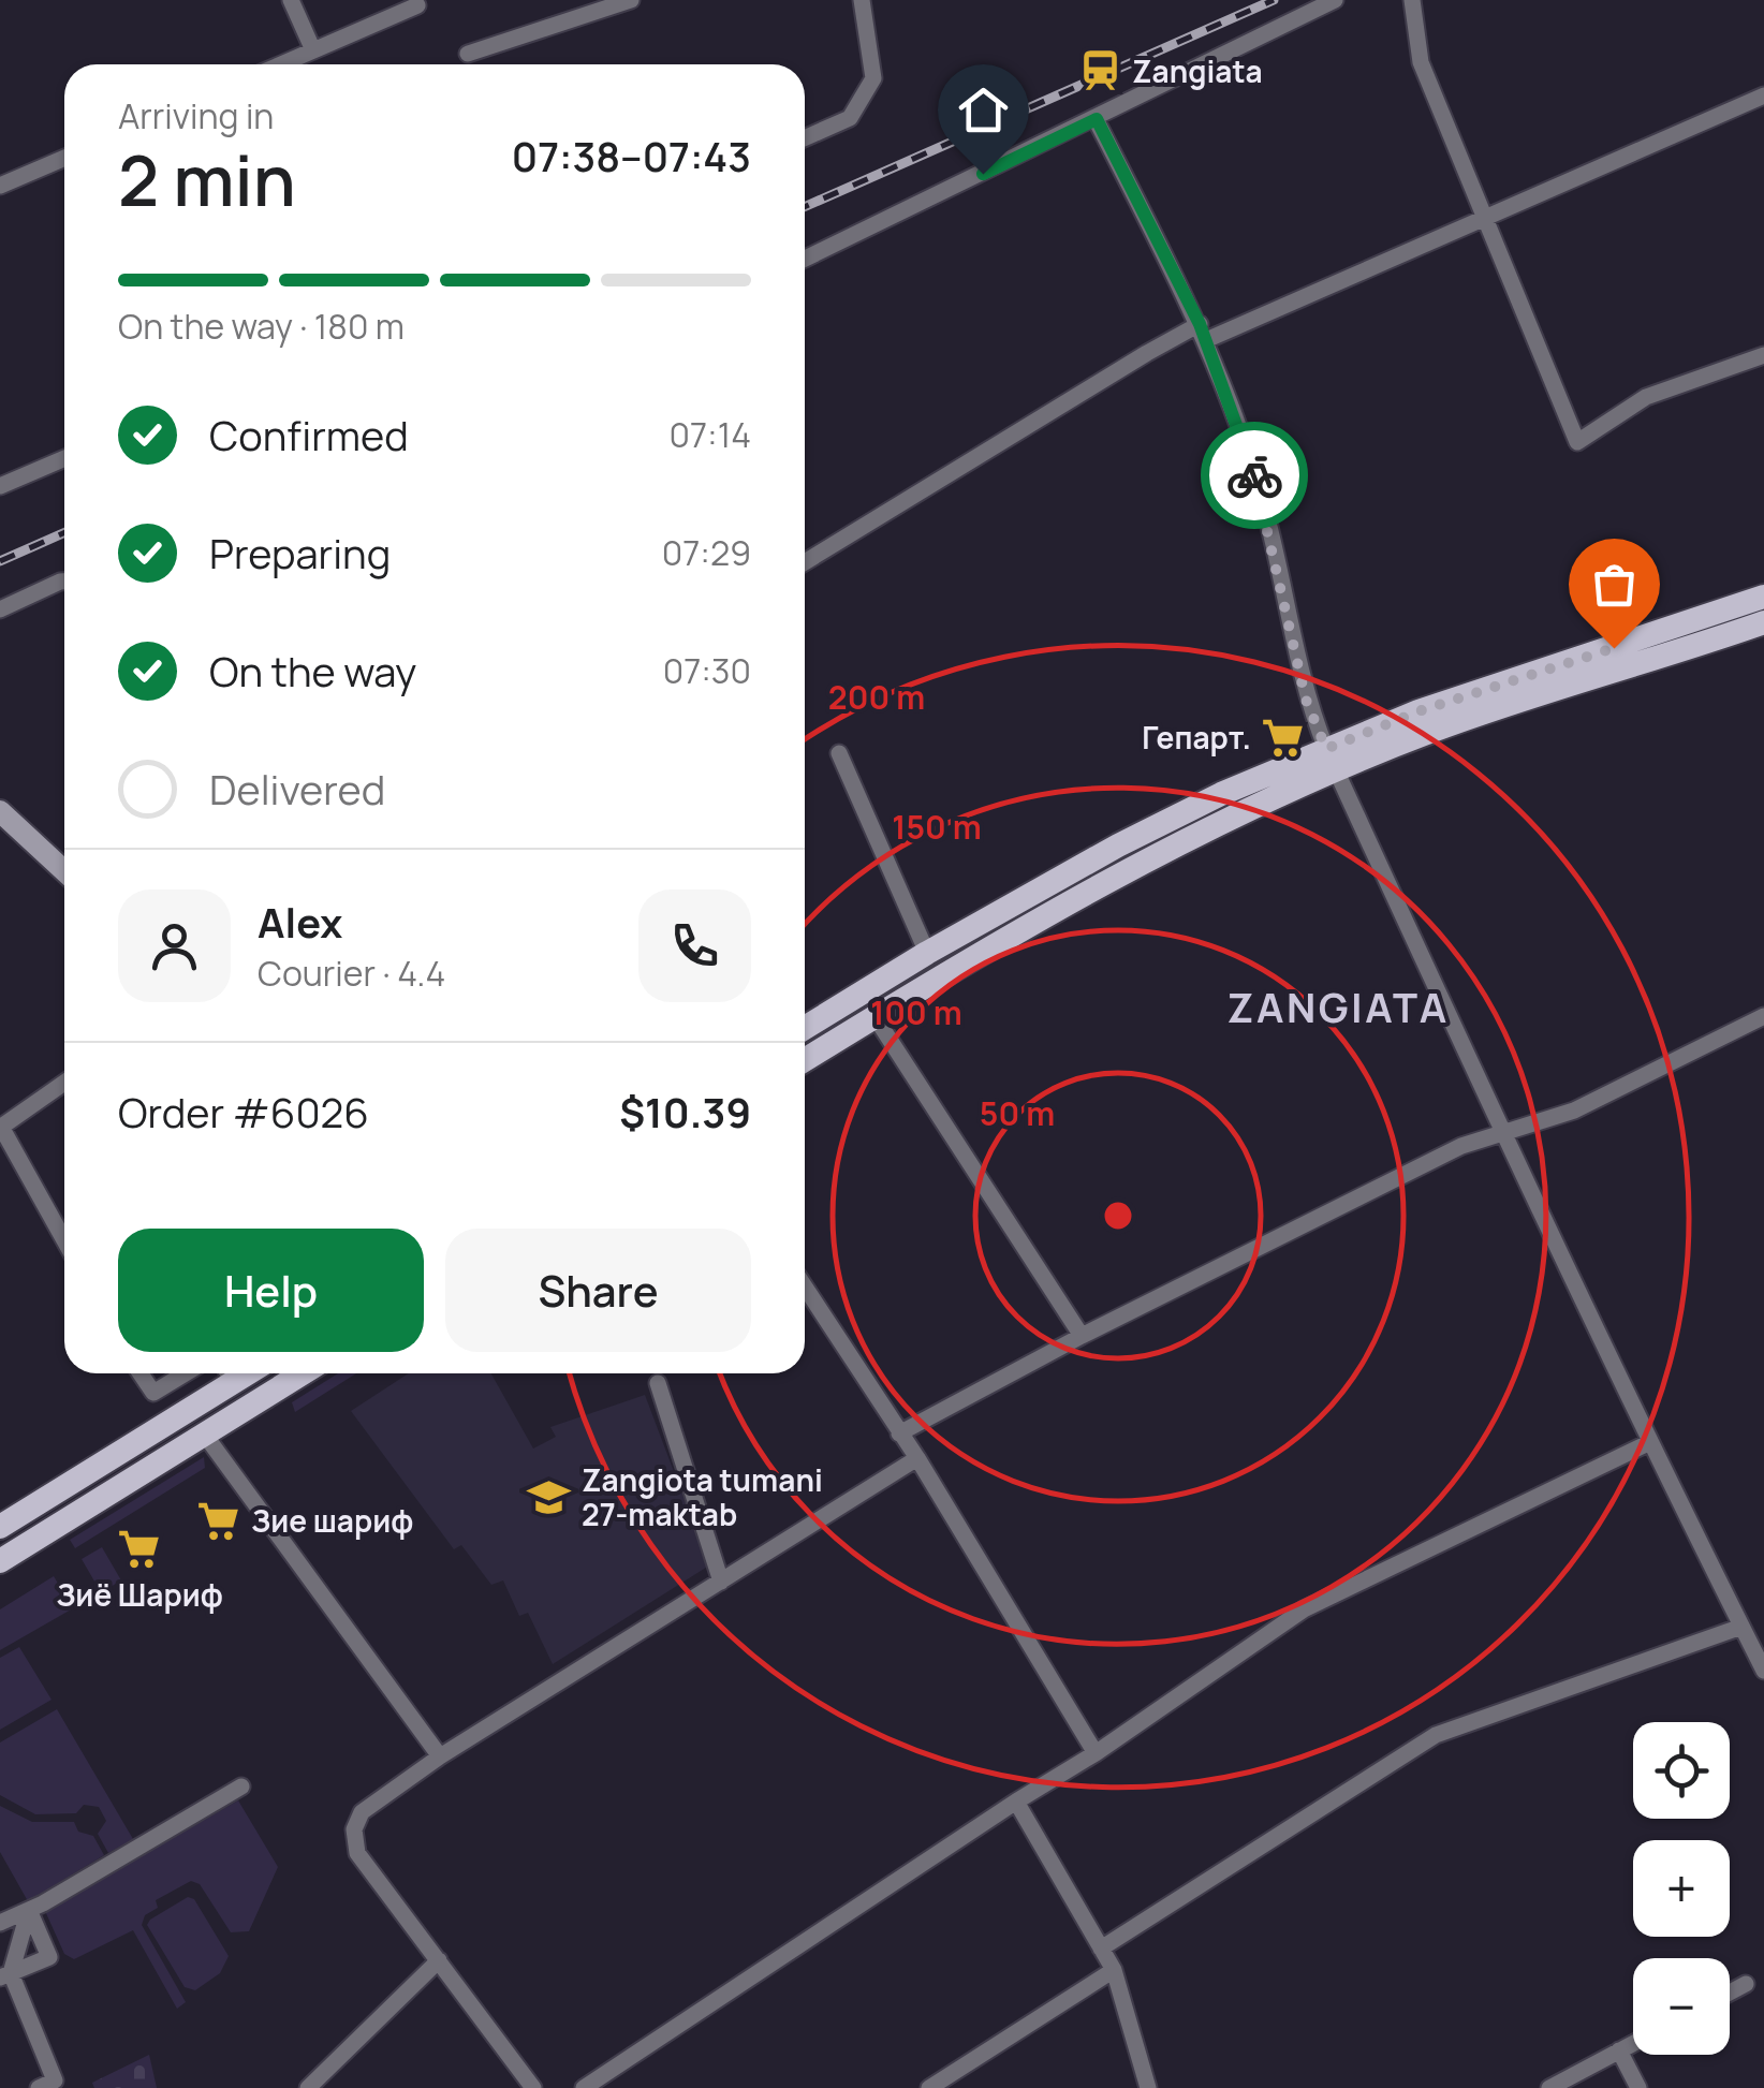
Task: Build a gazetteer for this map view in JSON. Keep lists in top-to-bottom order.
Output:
{
  "districts": ["ZANGIATA"],
  "places": {
    "station": ["Zangiata"],
    "supermarket": ["Гепарт.", "Зие шариф", "Зиё Шариф"],
    "school or university": ["Zangiota tumani 27-maktab"]
  },
  "page": {
    "heading": ["2 min", "Arriving in", "07:38–07:43"],
    "panel": [
      "Alex",
      "Courier · 4.4",
      "Order #6026",
      "$10.39"
    ],
    "bar": "On the way · 180 m",
    "list": [
      ["Confirmed", "07:14"],
      ["Preparing", "07:29"],
      ["On the way", "07:30"],
      "Delivered"
    ],
    "buttons": ["Help", "Share"],
    "map_buttons": ["+", "−"]
  },
  "rings": [
    "200 m",
    "150 m",
    "100 m",
    "50 m"
  ]
}
